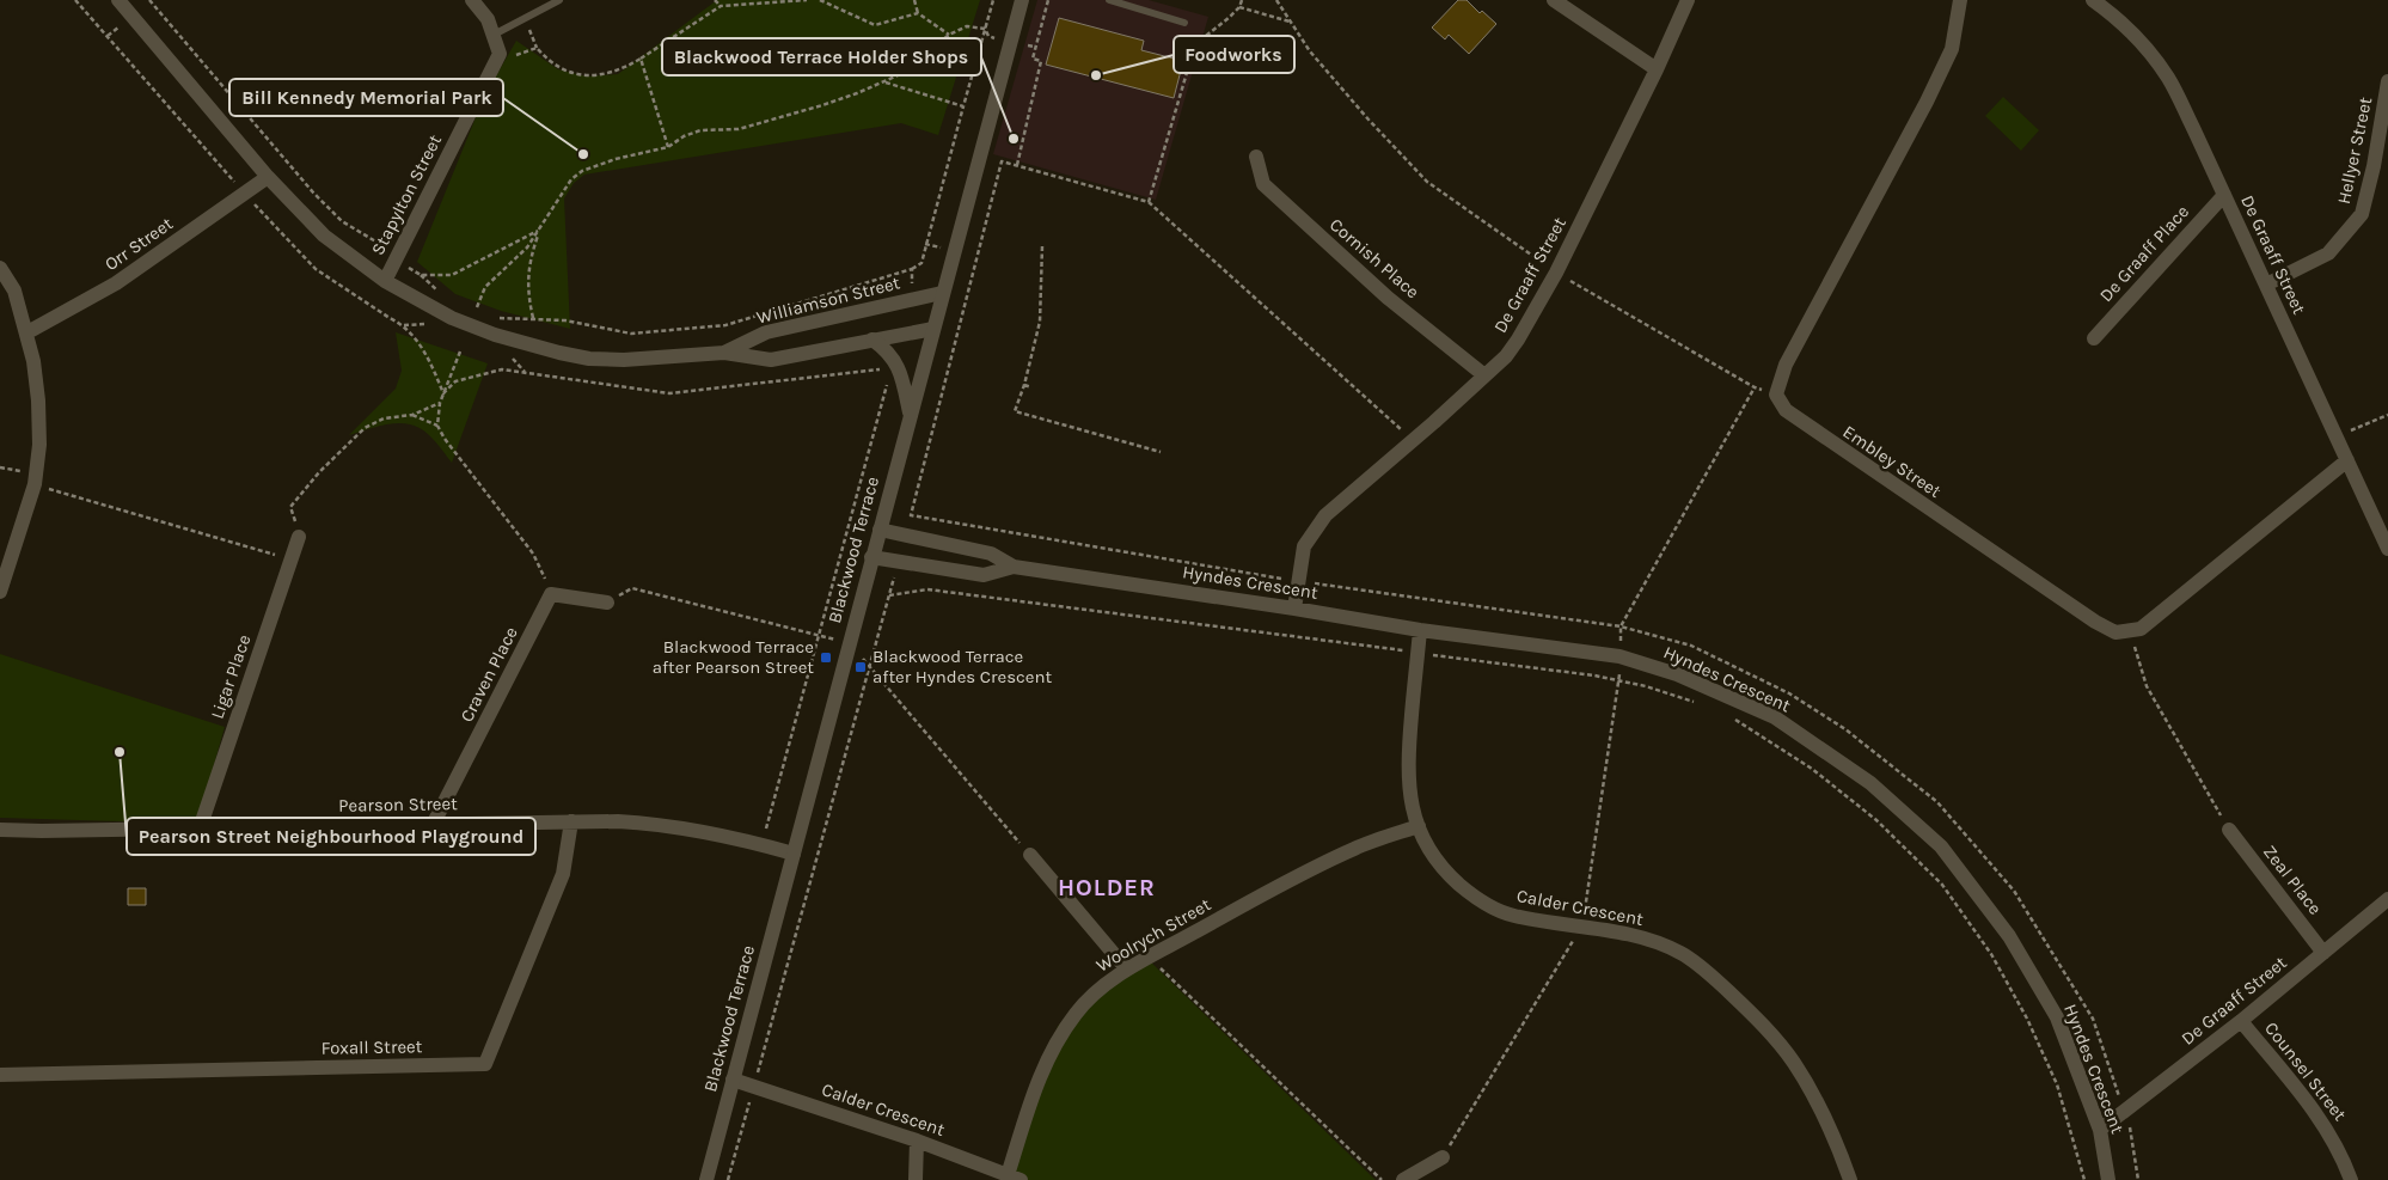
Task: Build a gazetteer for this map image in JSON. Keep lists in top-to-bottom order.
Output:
{
  "streets": {
    "street": [
      "Hellyer Street",
      "Stapylton Street",
      "Orr Street",
      "De Graaff Place",
      "De Graaff Street",
      "Cornish Place",
      "Williamson Street",
      "Embley Street",
      "Blackwood Terrace",
      "Hyndes Crescent",
      "Craven Place",
      "Ligar Place",
      "Pearson Street",
      "Zeal Place",
      "Calder Crescent",
      "Woolrych Street",
      "Foxall Street",
      "Counsel Street"
    ]
  },
  "crossings": [
    ["Hellyer Street", "De Graaff Street"],
    ["Stapylton Street", "Williamson Street"],
    ["Orr Street", "Williamson Street"],
    ["De Graaff Place", "De Graaff Street"],
    ["De Graaff Street", "Cornish Place"],
    ["De Graaff Street", "Hyndes Crescent"],
    ["De Graaff Street", "Zeal Place"],
    ["De Graaff Street", "Counsel Street"],
    ["Williamson Street", "Blackwood Terrace"],
    ["Blackwood Terrace", "Hyndes Crescent"],
    ["Blackwood Terrace", "Pearson Street"],
    ["Blackwood Terrace", "Calder Crescent"],
    ["Hyndes Crescent", "Calder Crescent"],
    ["Craven Place", "Pearson Street"],
    ["Ligar Place", "Pearson Street"],
    ["Pearson Street", "Foxall Street"],
    ["Calder Crescent", "Woolrych Street"]
  ],
  "districts": ["HOLDER"],
  "places": {
    "other": [
      "Foodworks",
      "Blackwood Terrace Holder Shops",
      "Bill Kennedy Memorial Park",
      "Pearson Street Neighbourhood Playground"
    ],
    "transit": ["Blackwood Terrace after Pearson Street", "Blackwood Terrace after Hyndes Crescent"]
  }
}
